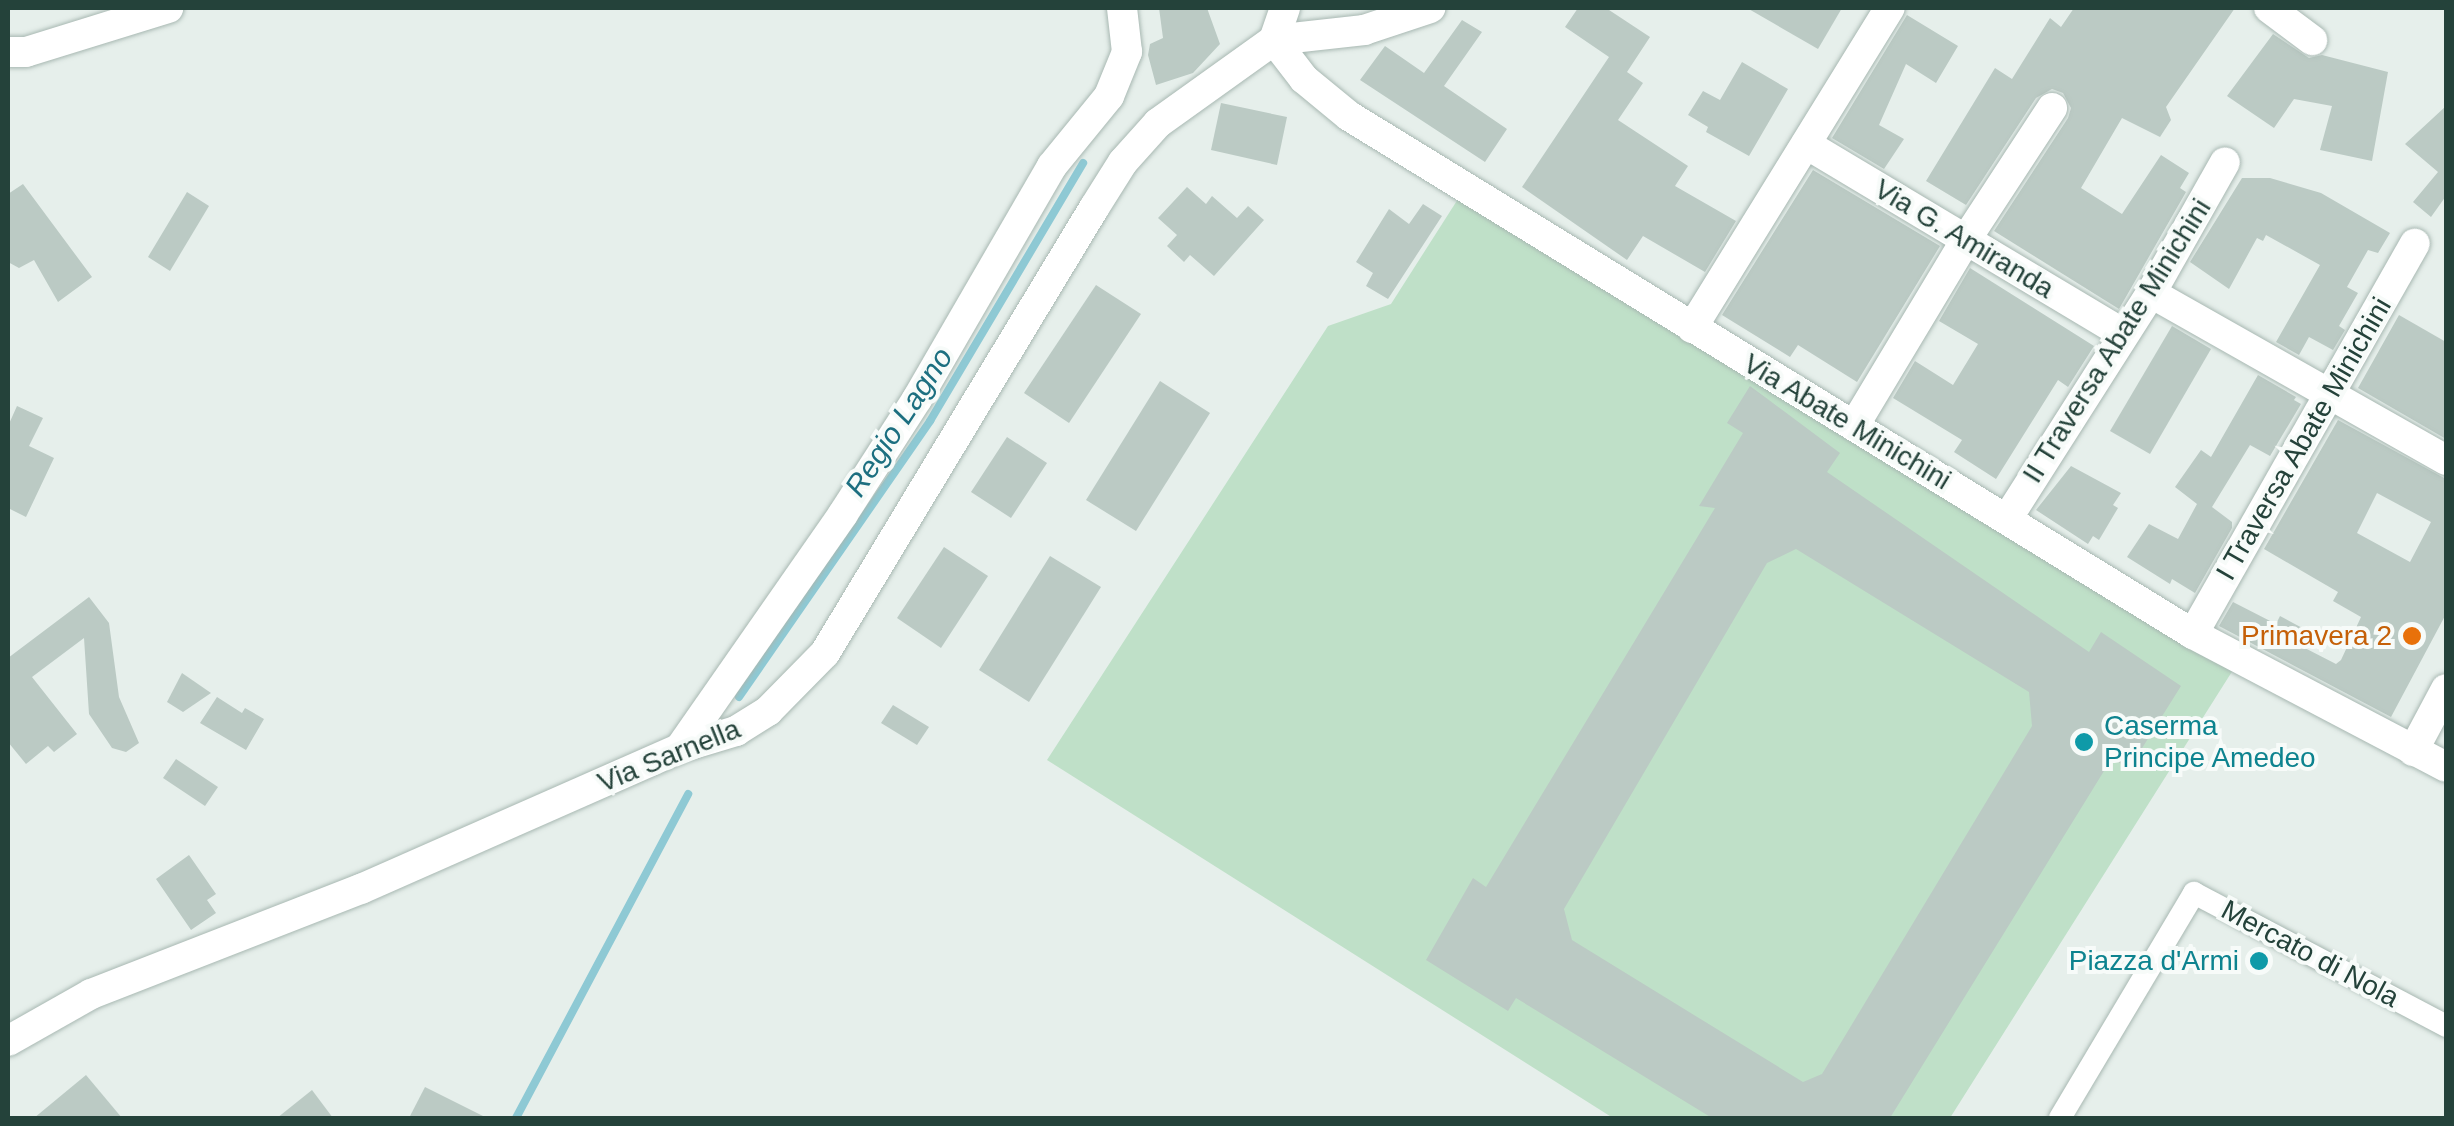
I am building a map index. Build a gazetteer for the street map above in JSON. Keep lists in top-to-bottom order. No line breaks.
{"streets":{"street":["Via G. Amiranda","II Traversa Abate Minichini","Via Abate Minichini","I Traversa Abate Minichini","Via Sarnella","Mercato di Nola"]},"crossings":[["Via G. Amiranda","II Traversa Abate Minichini"],["II Traversa Abate Minichini","Via Abate Minichini"],["Via Abate Minichini","I Traversa Abate Minichini"],["Via Abate Minichini","Via Sarnella"]],"water":["Regio Lagno"],"places":["Primavera 2","Caserma Principe Amedeo","Piazza d'Armi"]}
